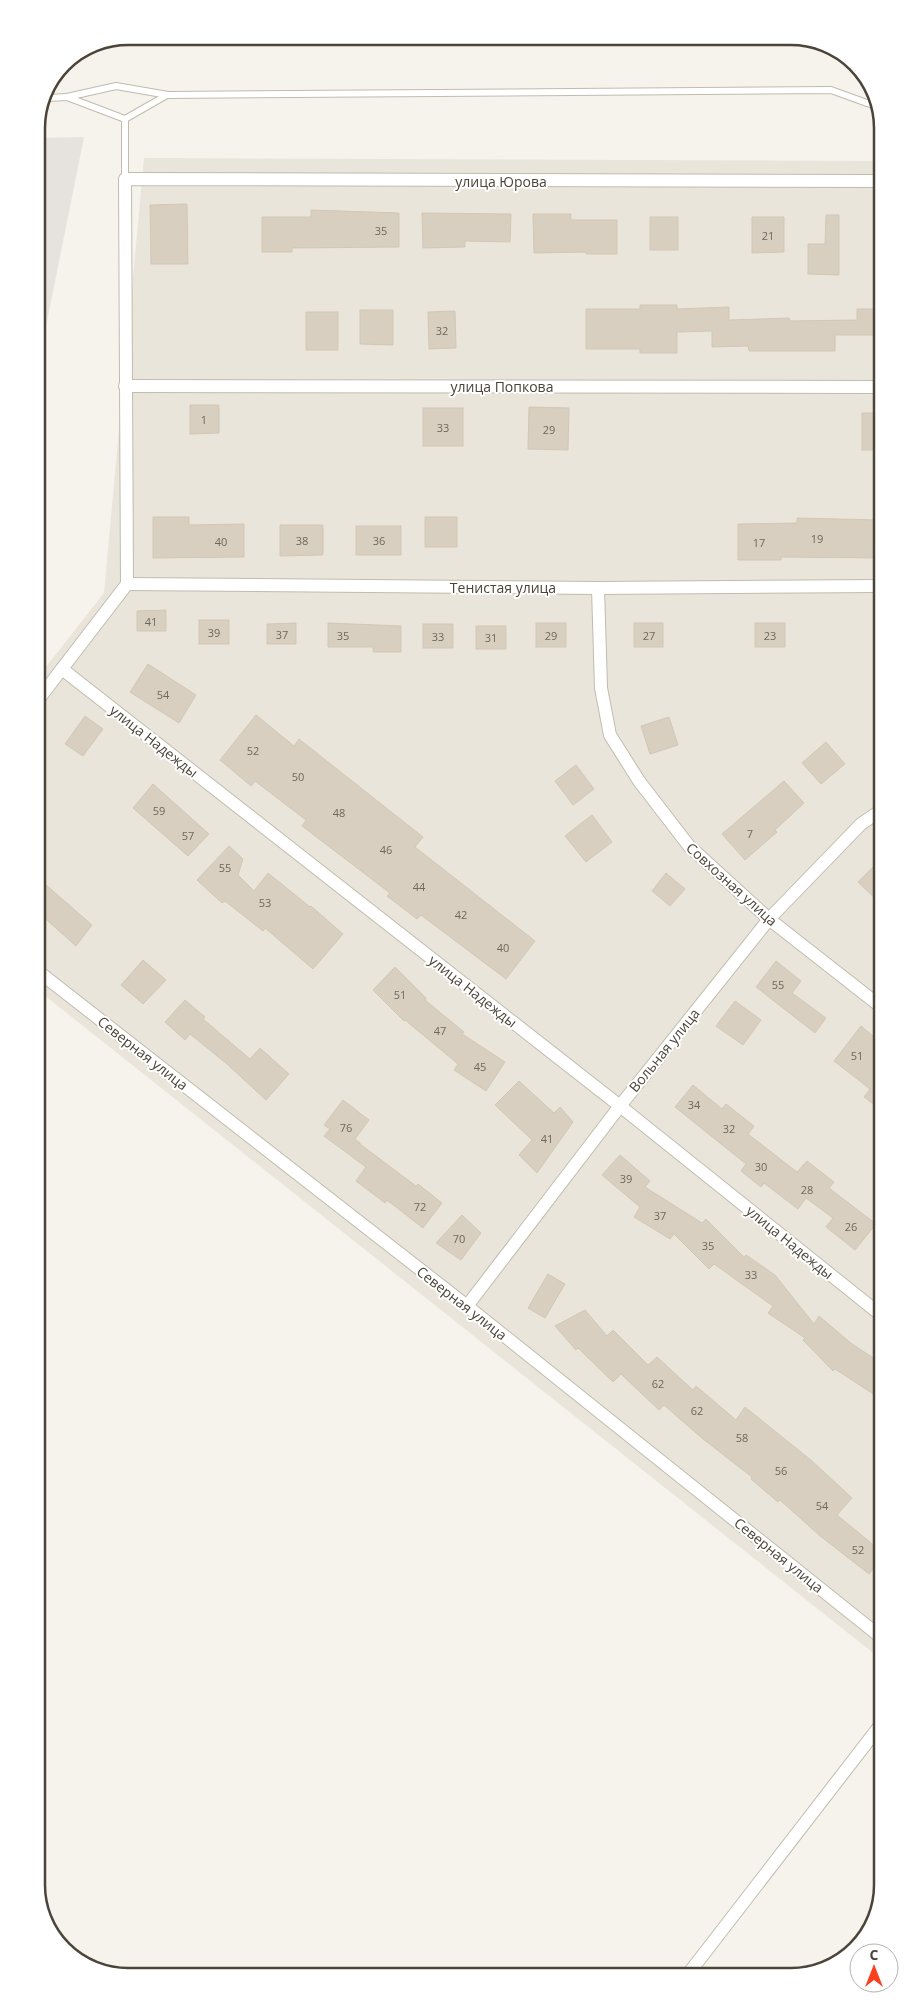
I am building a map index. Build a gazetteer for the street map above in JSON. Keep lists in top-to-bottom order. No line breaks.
{"streets":{"street":["улица Юрова","улица Попкова","Тенистая улица","улица Надежды","Совхозная улица","Вольная улица","Северная улица"]},"crossings":[["Тенистая улица","Совхозная улица"],["улица Надежды","Вольная улица"],["Совхозная улица","Вольная улица"],["Вольная улица","Северная улица"]],"house_numbers":["35","21","32","1","33","29","19","38","36","40","17","41","39","37","35","29","27","23","33","31","54","52","50","59","48","7","57","46","55","44","53","42","40","55","51","47","51","45","34","76","32","41","30","39","28","72","37","26","70","35","33","62","62","58","56","54","52"],"north":"top"}
